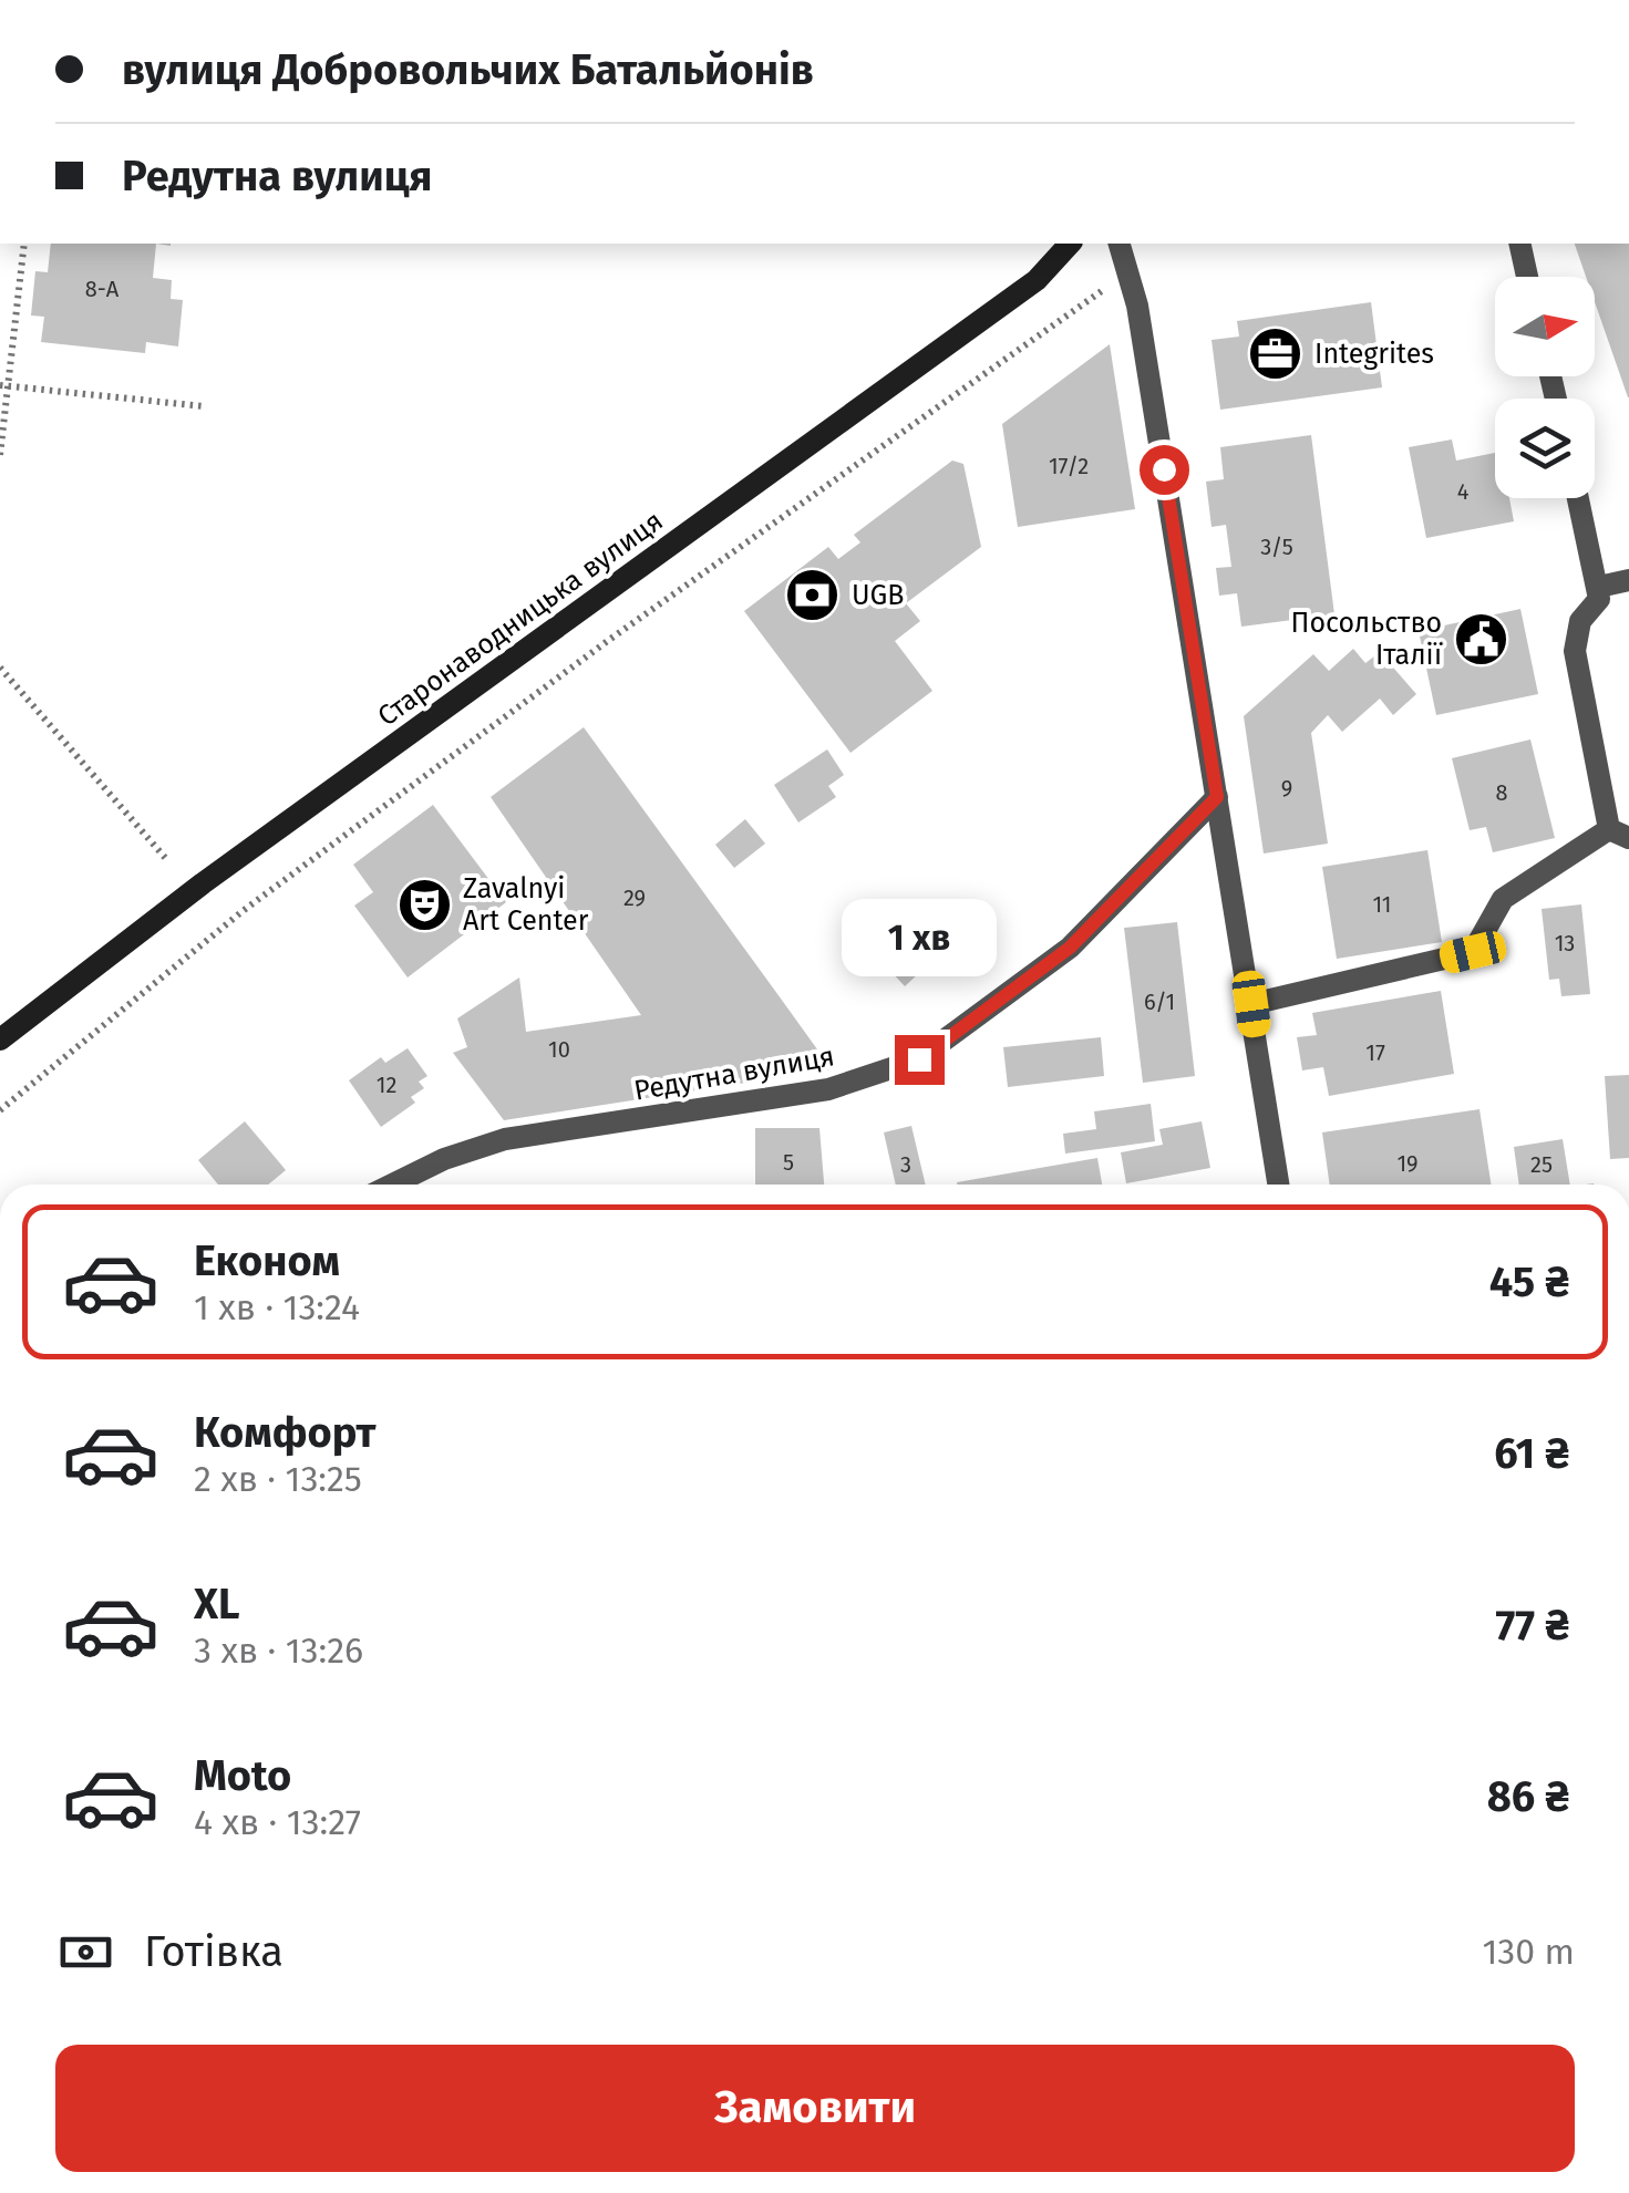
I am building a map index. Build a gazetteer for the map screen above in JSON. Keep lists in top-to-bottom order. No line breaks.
{"streets":{"main road":["Старонаводницька вулиця"],"street":["Редутна вулиця"]},"places":{"office":["Integrites"],"bank":["UGB"],"public building":["Посольство Італії"],"theatre":["Zavalnyi Art Center"]},"house_numbers":["8-А","17/2","4","3/5","9","8","29","11","13","6/1","10","17","12","5","19","3","25"],"north":"right","page":{"banner":["вулиця Добровольчих Батальйонів","Редутна вулиця"],"bubble":"1 хв","list":[{"name":"Економ","note":"1 хв · 13:24","value":"45 ₴"},{"name":"Комфорт","note":"2 хв · 13:25","value":"61 ₴"},{"name":"XL","note":"3 хв · 13:26","value":"77 ₴"},{"name":"Moto","note":"4 хв · 13:27","value":"86 ₴"}],"pay":["Готівка","130 m"],"buttons":"Замовити"}}
